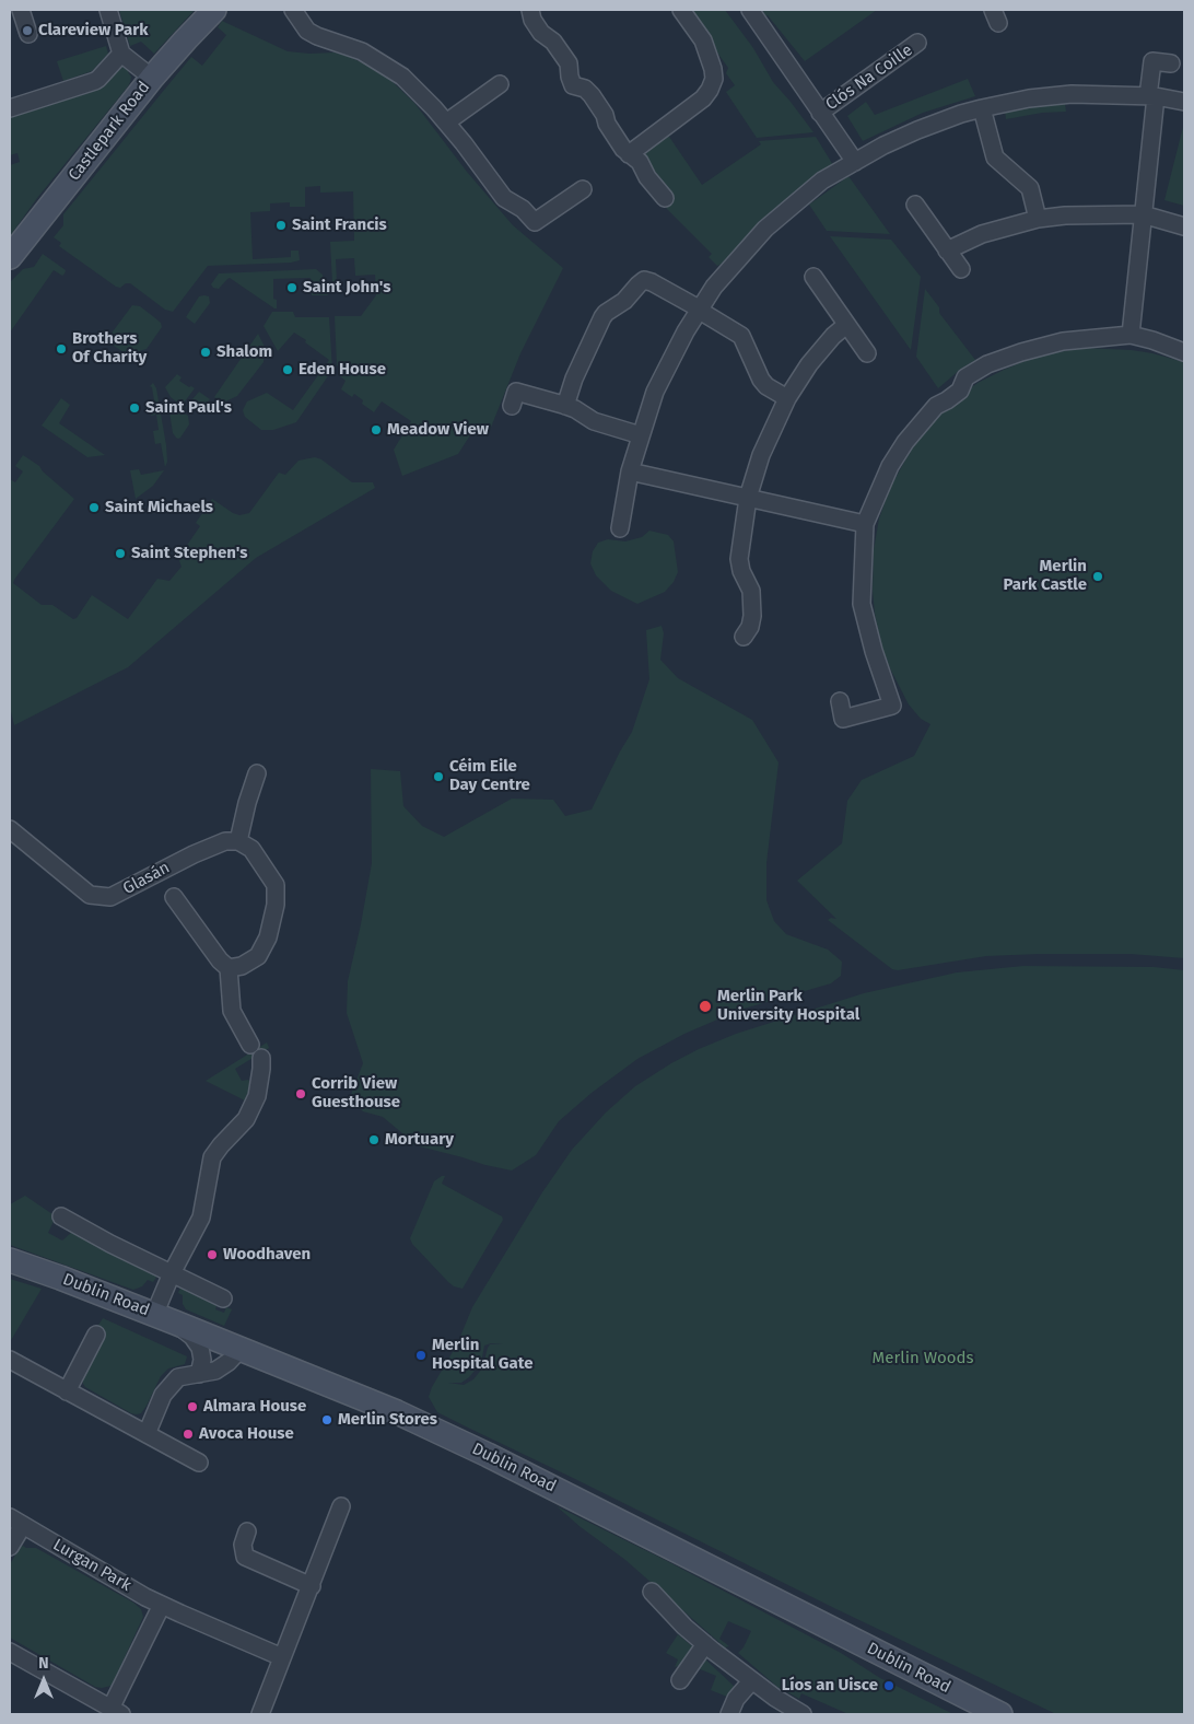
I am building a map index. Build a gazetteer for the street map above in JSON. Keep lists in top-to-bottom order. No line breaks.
{"streets":{"main road":["Castlepark Road","Dublin Road"],"street":["Clós Na Coille","Glasán","Lurgan Park"]},"parks":["Merlin Woods"],"places":["Clareview Park","Saint Francis","Saint John's","Brothers Of Charity","Shalom","Eden House","Saint Paul's","Meadow View","Saint Michaels","Saint Stephen's","Merlin Park Castle","Céim Eile Day Centre","Merlin Park University Hospital","Corrib View Guesthouse","Mortuary","Woodhaven","Merlin Hospital Gate","Almara House","Merlin Stores","Avoca House","Líos an Uisce"],"north":"top"}
